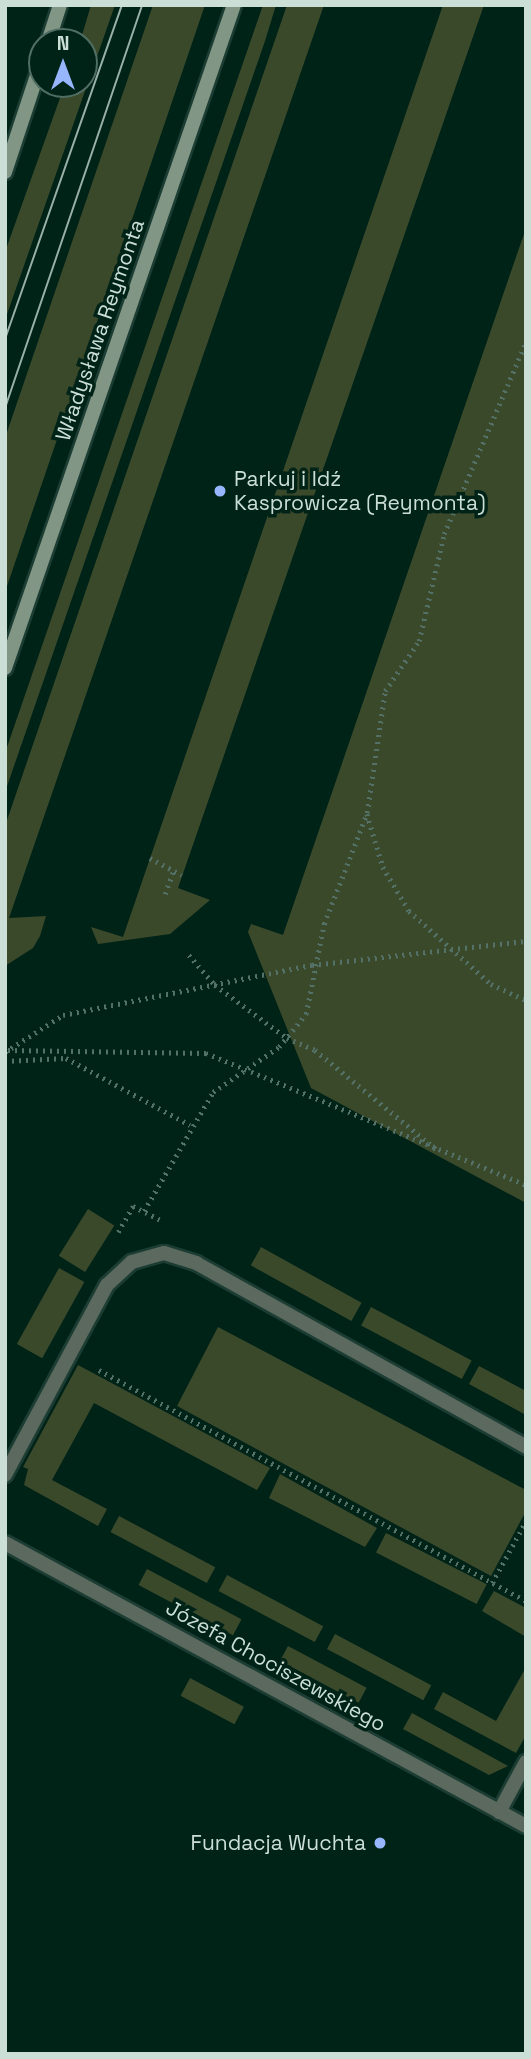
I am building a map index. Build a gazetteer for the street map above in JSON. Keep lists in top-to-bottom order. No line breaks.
{"streets":{"main road":["Władysława Reymonta"],"street":["Józefa Chociszewskiego"]},"places":["Parkuj i Idź Kasprowicza (Reymonta)","Fundacja Wuchta"],"north":"top"}
